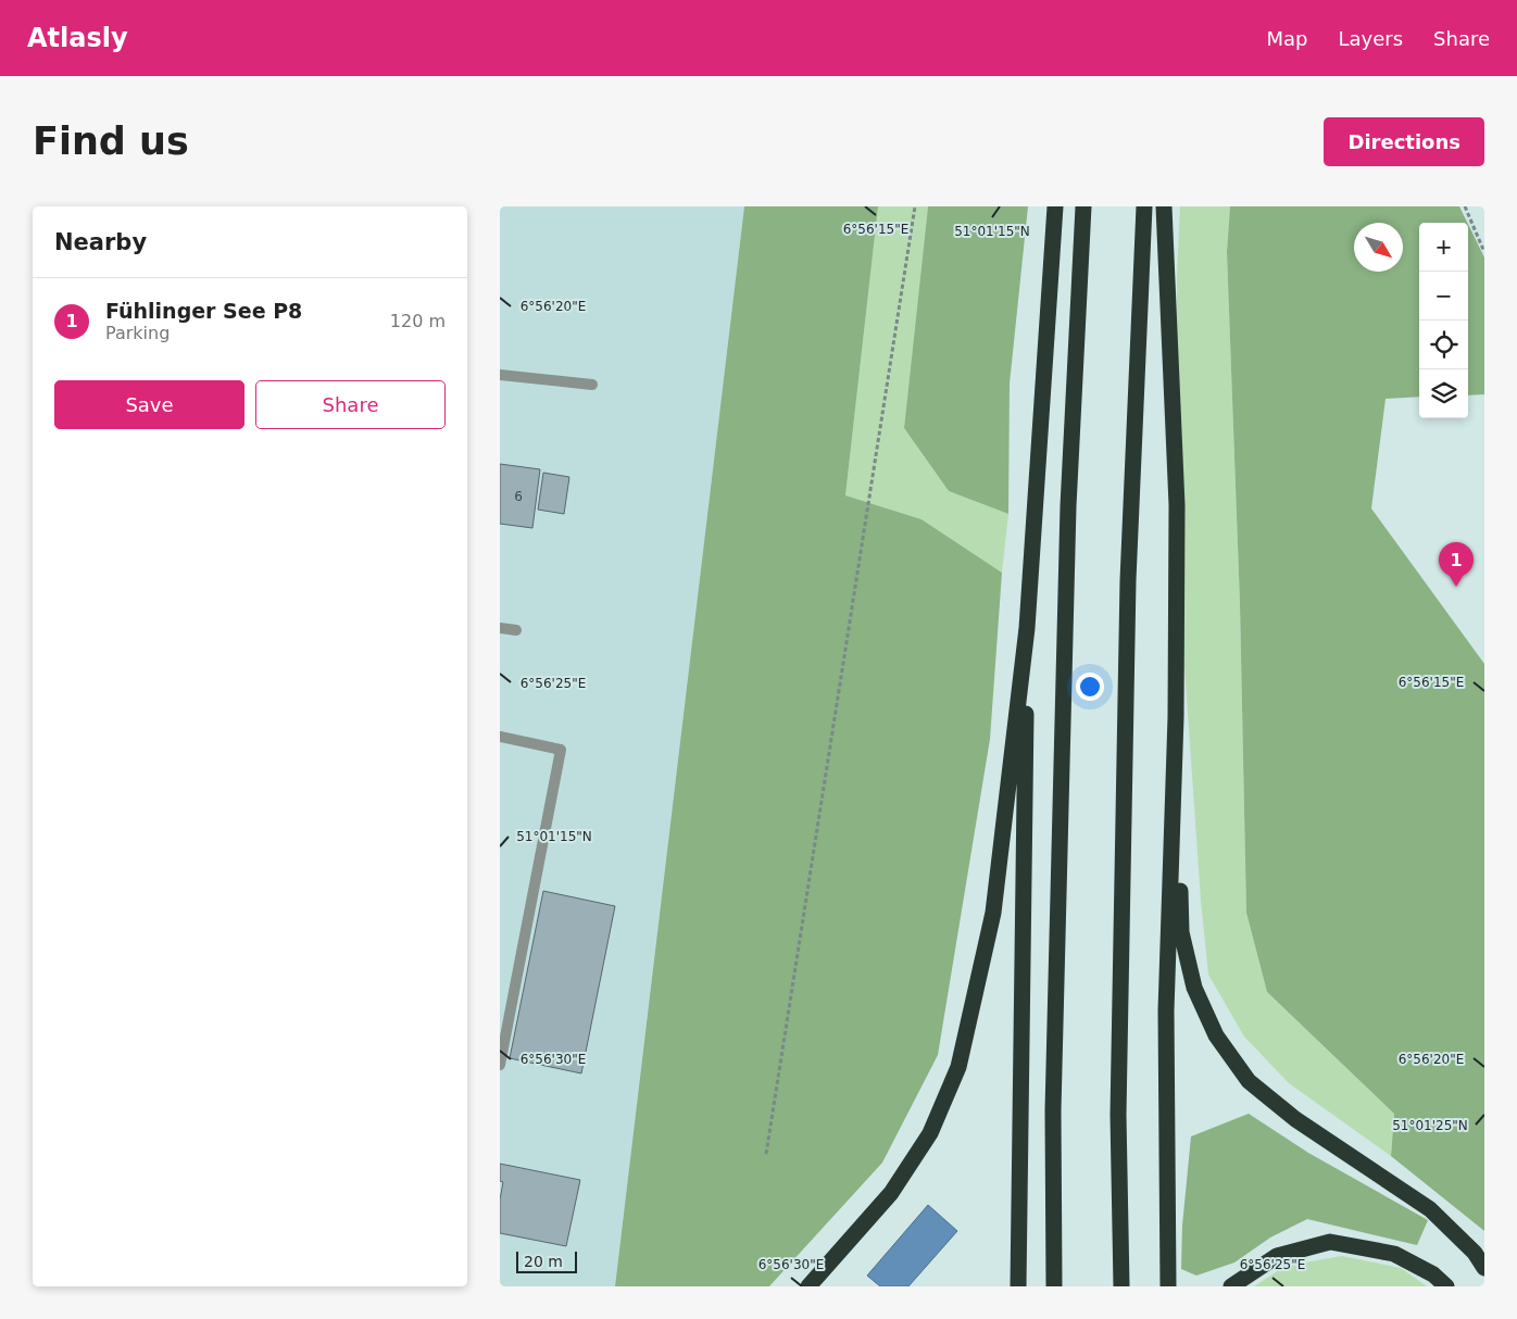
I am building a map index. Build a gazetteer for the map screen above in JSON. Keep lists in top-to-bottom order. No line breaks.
{"house_numbers":["6"],"scale_bar":"20 m","north":"bottom right","page":{"header":"Atlasly","nav":["Map","Layers","Share"],"buttons":["Directions",["Save","Share"]],"title":"Find us","heading":"Nearby","map_buttons":["+","−"],"list":[{"mark":"1","name":"Fühlinger See P8","note":"Parking","value":"120 m"}],"pins":"1","scale":"20 m"},"coordinates":["6°56'15\"E","51°01'15\"N","6°56'20\"E","6°56'25\"E","6°56'30\"E","51°01'25\"N"]}
